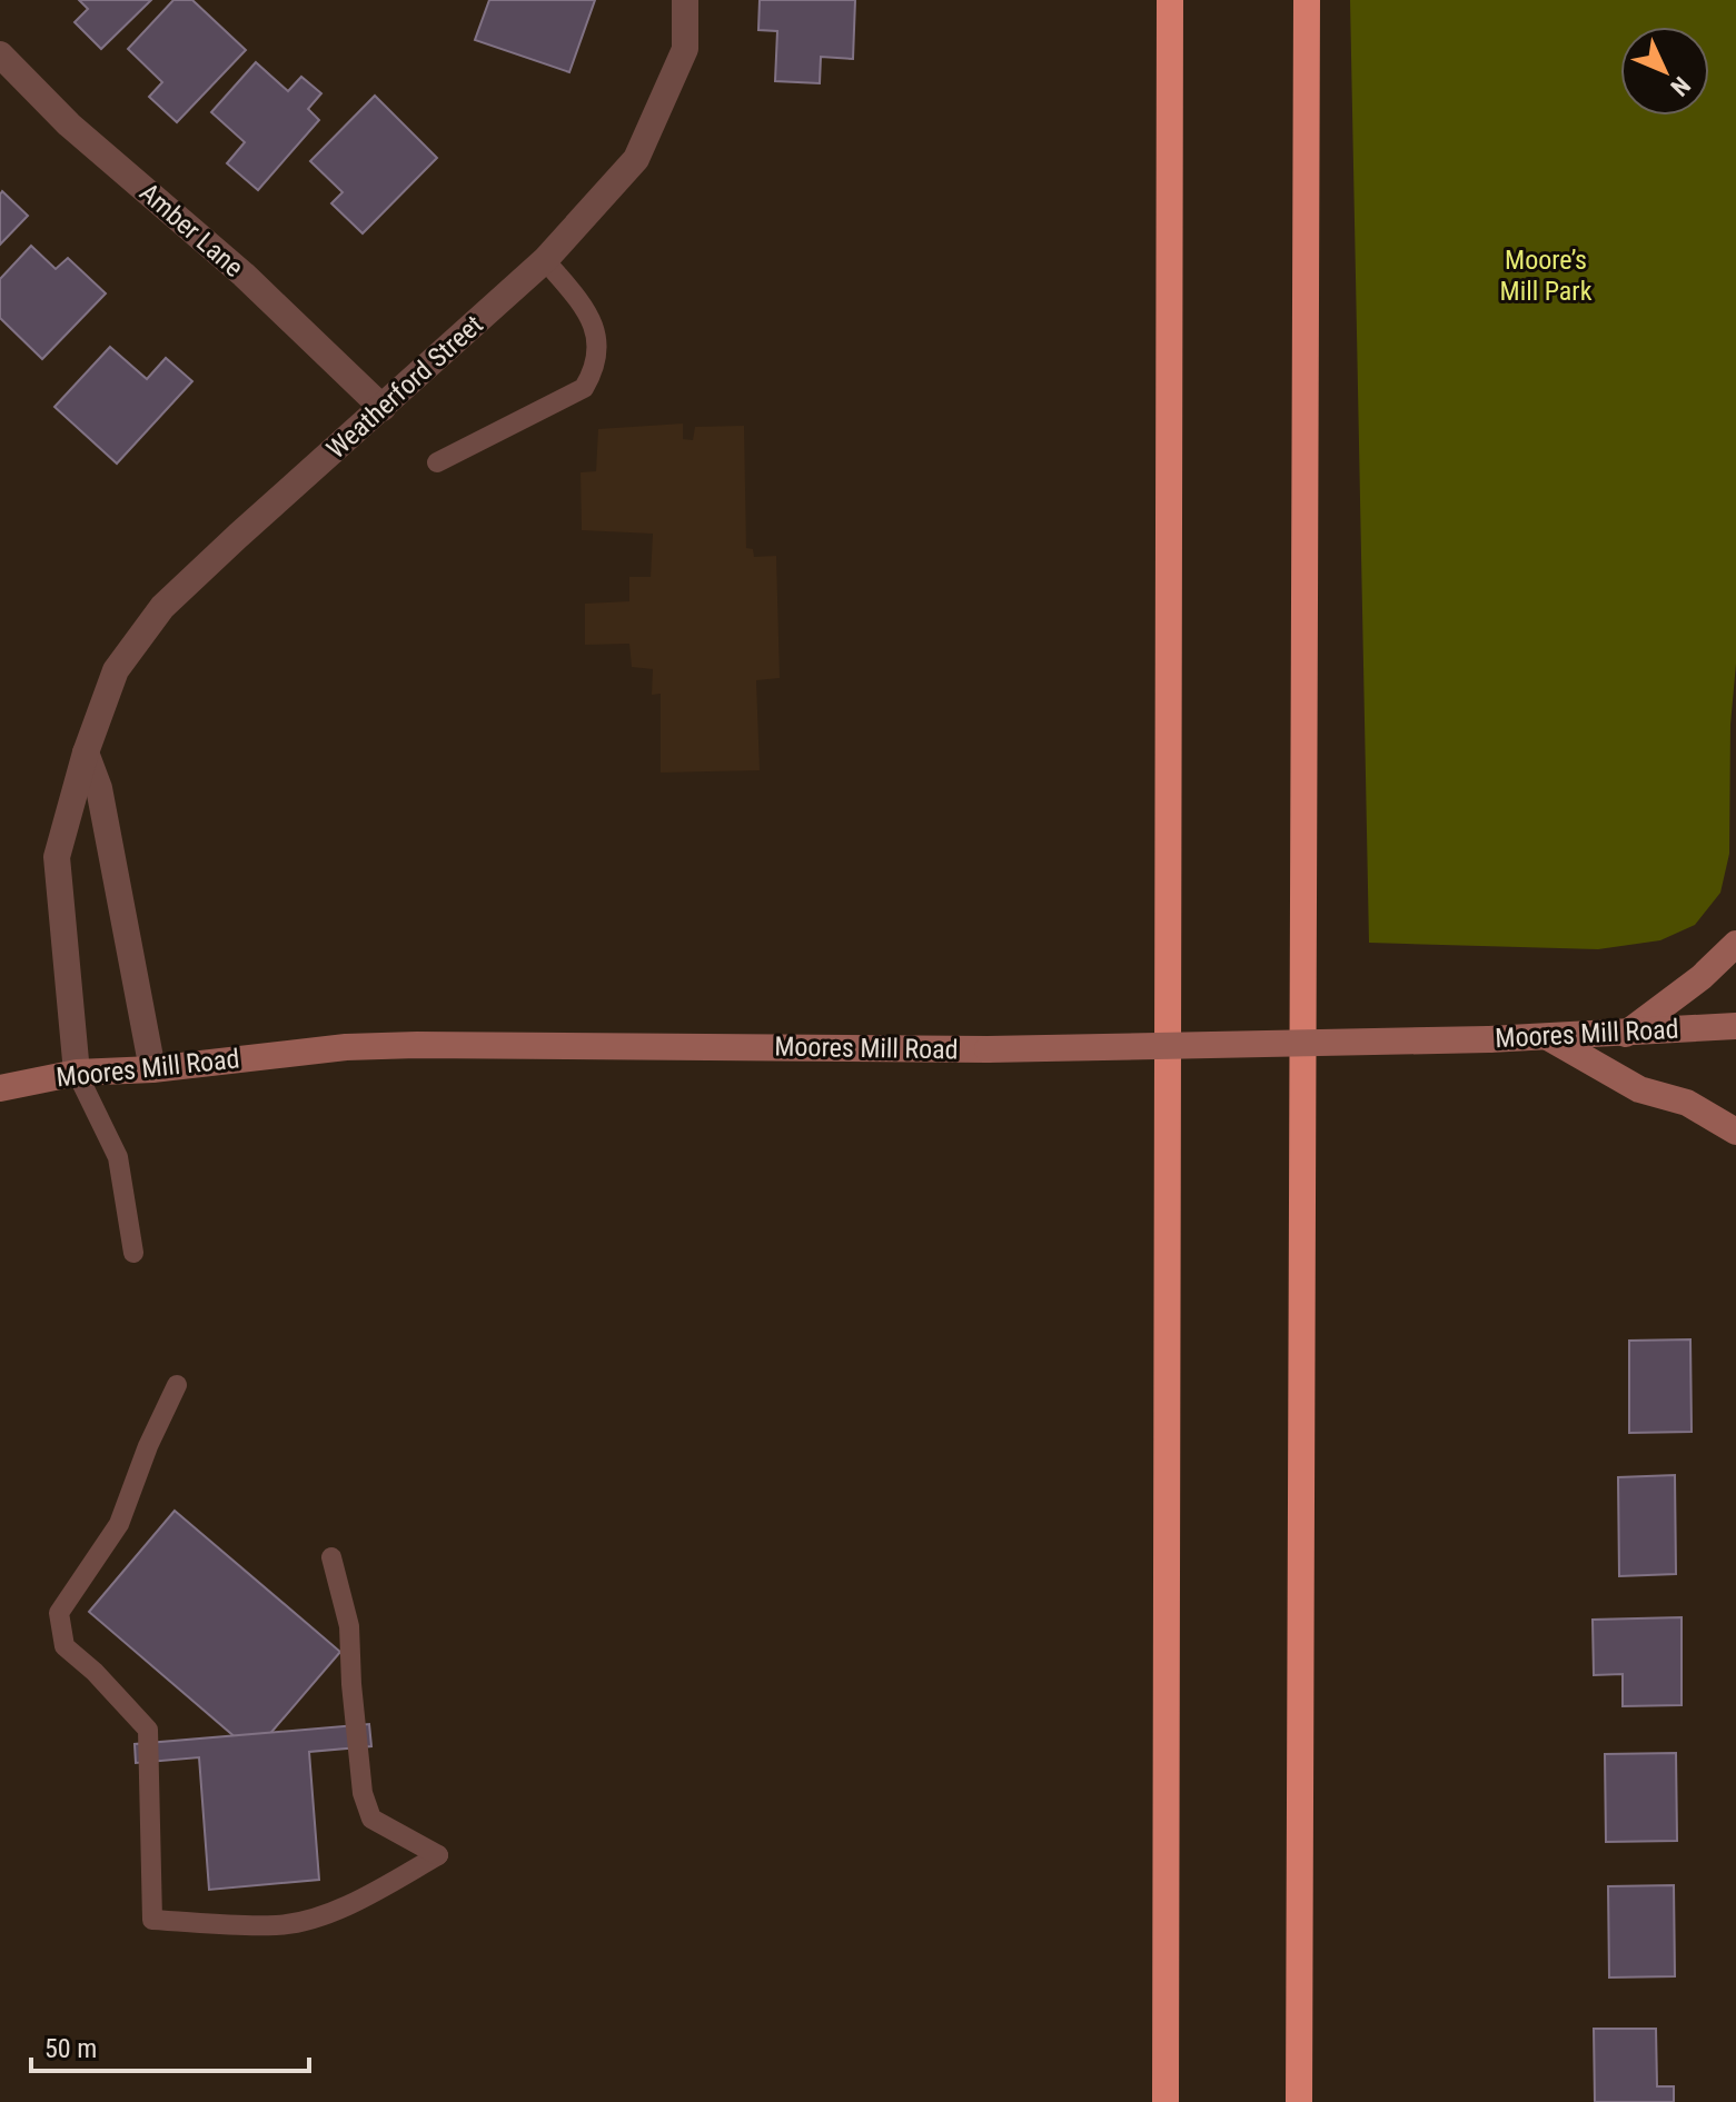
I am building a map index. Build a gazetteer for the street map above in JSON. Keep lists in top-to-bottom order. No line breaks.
{"streets":{"street":["Amber Lane","Weatherford Street","Moores Mill Road"]},"crossings":[["Amber Lane","Weatherford Street"],["Weatherford Street","Moores Mill Road"]],"parks":["Moore’s Mill Park"],"scale_bar":"50 m","north":"bottom right"}
